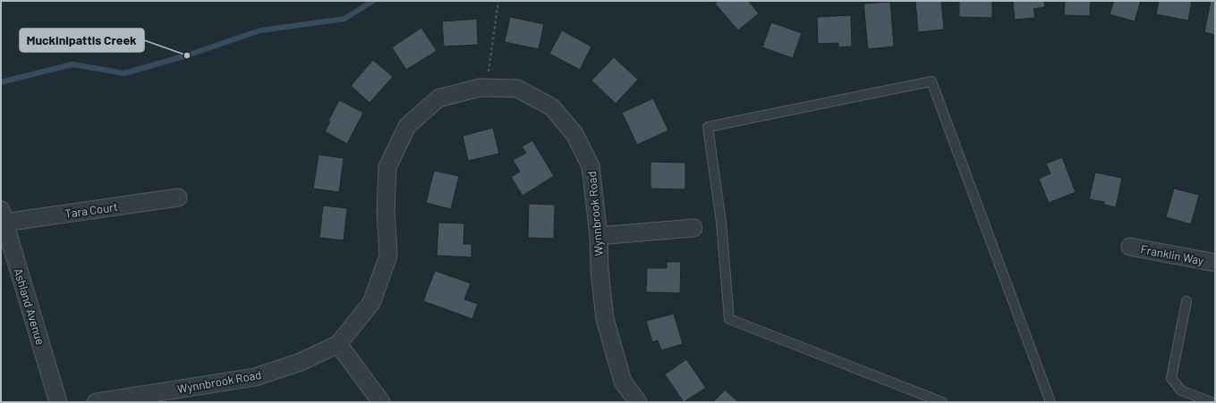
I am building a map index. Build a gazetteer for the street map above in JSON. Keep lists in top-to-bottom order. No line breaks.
{"streets":{"street":["Tara Court","Wynnbrook Road","Franklin Way","Ashland Avenue"]},"crossings":[["Tara Court","Ashland Avenue"]],"places":["Muckinipattis Creek"]}
